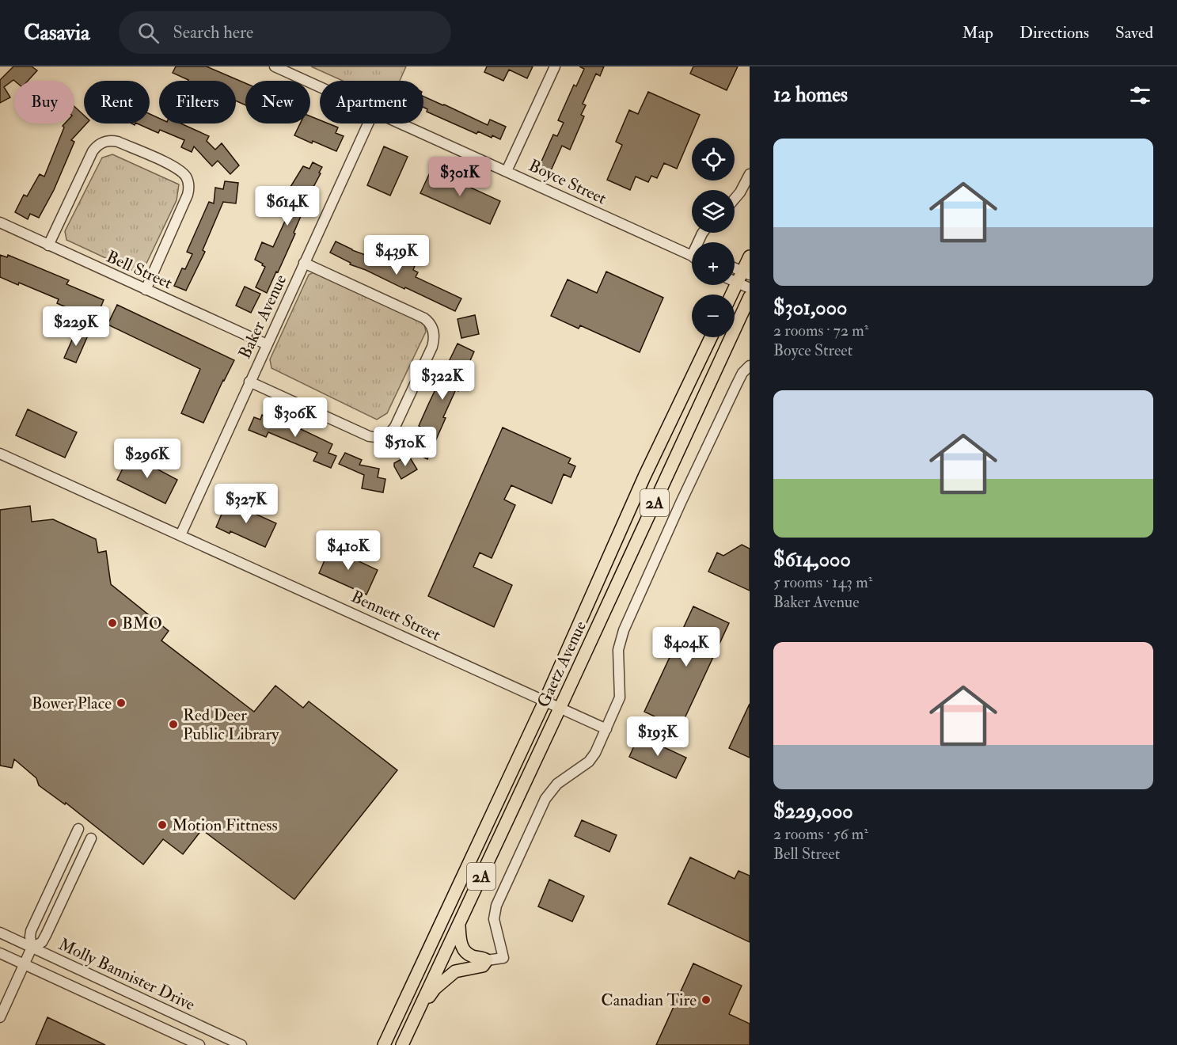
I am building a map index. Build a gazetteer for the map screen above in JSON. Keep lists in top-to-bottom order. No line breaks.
{"streets":{"main road":["2A","Gaetz Avenue"],"street":["Boyce Street","Bell Street","Baker Avenue","Bennett Street","Molly Bannister Drive"]},"crossings":[["Bell Street","Baker Avenue"],["Baker Avenue","Bennett Street"],["Bennett Street","Gaetz Avenue"]],"places":["BMO","Bower Place","Red Deer Public Library","Motion Fittness","Canadian Tire"],"page":{"header":"Casavia","search":"Search here","nav":["Map","Directions","Saved"],"heading":"12 homes","chip":["Buy","Rent","Filters","New","Apartment"],"list":[{"name":"$301,000","note":"2 rooms · 72 m² · Boyce Street"},{"name":"$614,000","note":"5 rooms · 143 m² · Baker Avenue"},{"name":"$229,000","note":"2 rooms · 56 m² · Bell Street"}],"map_buttons":["+","−"],"price":["$301K","$614K","$439K","$229K","$322K","$306K","$510K","$296K","$327K","$410K","$404K","$193K"]}}
